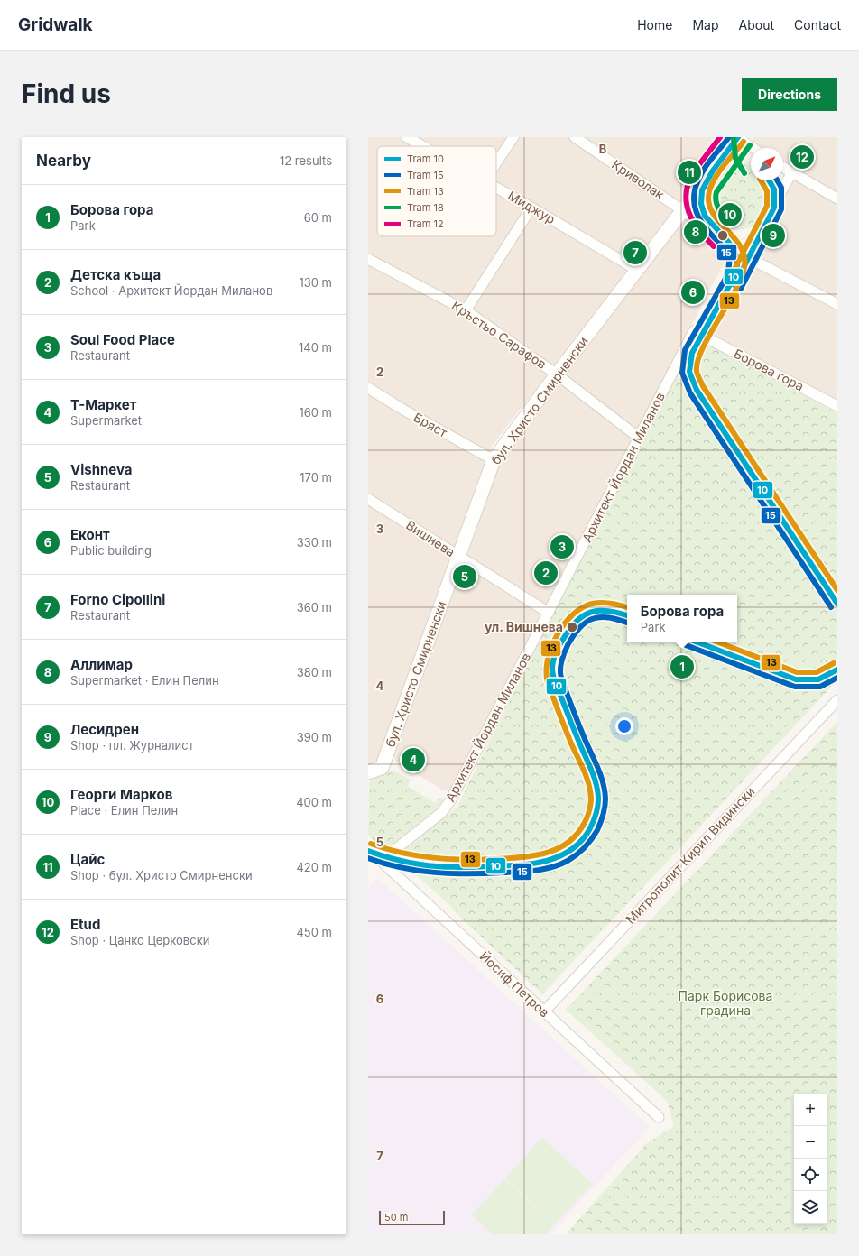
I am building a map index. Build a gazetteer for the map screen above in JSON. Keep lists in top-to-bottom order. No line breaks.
{"streets":{"street":["Криволак","Миджур","Кръстьо Сарафов","Борова гора","бул. Христо Смирненски","Бряст","Архитект Йордан Миланов","Вишнева","Митрополит Кирил Видински","Йосиф Петров"]},"crossings":[["Криволак","бул. Христо Смирненски"],["Криволак","Архитект Йордан Миланов"],["Миджур","бул. Христо Смирненски"],["Кръстьо Сарафов","бул. Христо Смирненски"],["Кръстьо Сарафов","Архитект Йордан Миланов"],["Борова гора","Архитект Йордан Миланов"],["бул. Христо Смирненски","Бряст"],["бул. Христо Смирненски","Вишнева"],["Архитект Йордан Миланов","Вишнева"],["Архитект Йордан Миланов","Йосиф Петров"],["Митрополит Кирил Видински","Йосиф Петров"]],"parks":["Парк Борисова градина"],"places":["ул. Вишнева"],"lines":["tram line 10","tram line 15","tram line 12","tram line 18","tram line 13"],"legend":["Tram 10","Tram 15","Tram 13","Tram 18","Tram 12"],"scale_bar":"50 m","north":"top right","page":{"header":"Gridwalk","nav":["Home","Map","About","Contact"],"buttons":"Directions","title":"Find us","heading":["Nearby","12 results"],"pins":["12","11","10","8","9","7","6","3","2","5","1","4"],"list":[{"mark":"1","name":"Борова гора","note":"Park","value":"60 m"},{"mark":"2","name":"Детска къща","note":"School · Архитект Йордан Миланов","value":"130 m"},{"mark":"3","name":"Soul Food Place","note":"Restaurant","value":"140 m"},{"mark":"4","name":"Т-Маркет","note":"Supermarket","value":"160 m"},{"mark":"5","name":"Vishneva","note":"Restaurant","value":"170 m"},{"mark":"6","name":"Еконт","note":"Public building","value":"330 m"},{"mark":"7","name":"Forno Cipollini","note":"Restaurant","value":"360 m"},{"mark":"8","name":"Аллимар","note":"Supermarket · Елин Пелин","value":"380 m"},{"mark":"9","name":"Лесидрен","note":"Shop · пл. Журналист","value":"390 m"},{"mark":"10","name":"Георги Марков","note":"Place · Елин Пелин","value":"400 m"},{"mark":"11","name":"Цайс","note":"Shop · бул. Христо Смирненски","value":"420 m"},{"mark":"12","name":"Etud","note":"Shop · Цанко Церковски","value":"450 m"}],"popup":["Борова гора","Park"],"map_buttons":["+","−"],"scale":"50 m"},"grid":{"columns":["B"],"rows":["2","3","4","5","6","7"]}}
